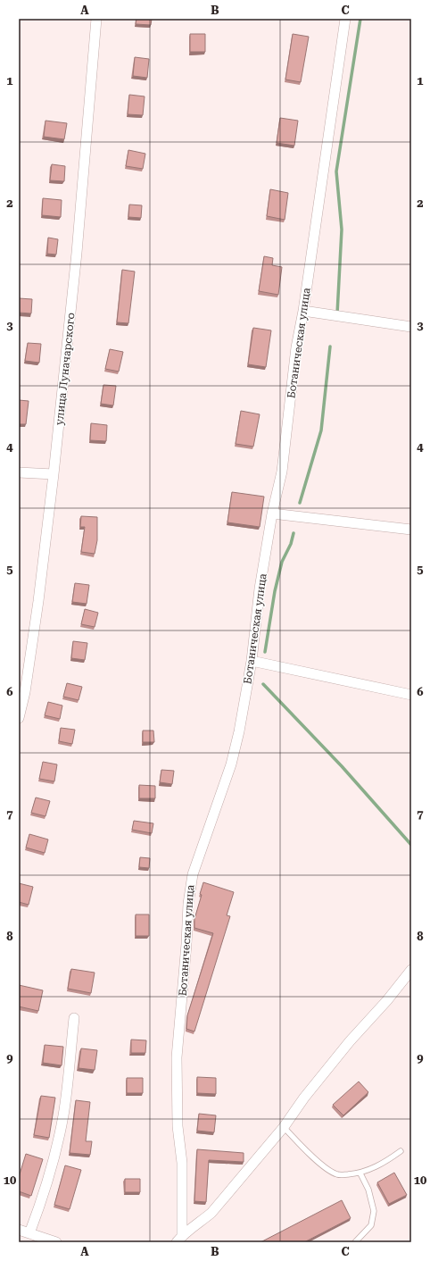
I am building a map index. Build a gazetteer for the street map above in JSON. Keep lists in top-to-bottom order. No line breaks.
{"streets":{"street":["Ботаническая улица","улица Луначарского"]},"grid":{"columns":["A","B","C"],"rows":["1","2","3","4","5","6","7","8","9","10"]}}
